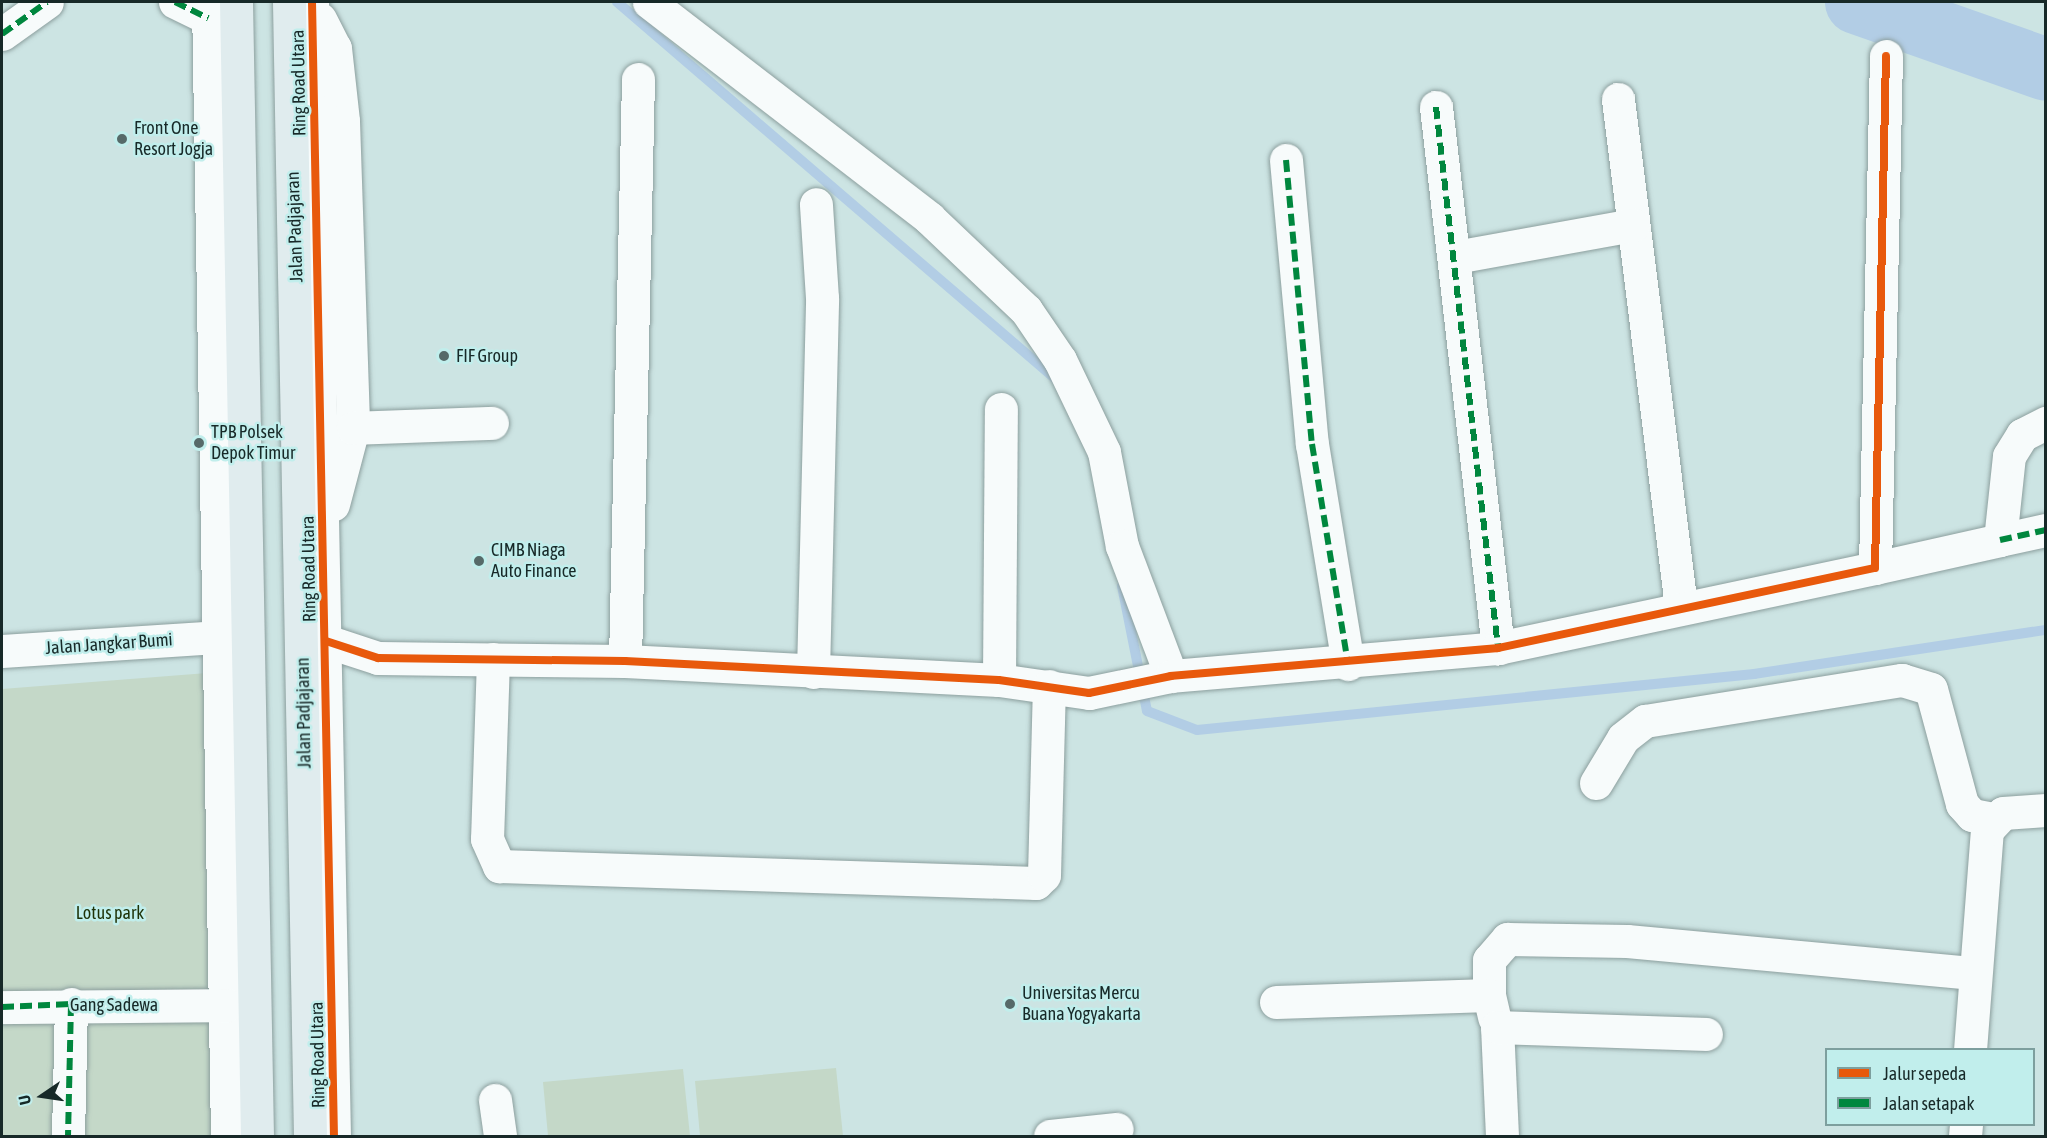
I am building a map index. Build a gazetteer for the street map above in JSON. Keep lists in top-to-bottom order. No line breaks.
{"streets":{"highway":["Jalan Padjajaran"],"street":["Ring Road Utara","Jalan Jangkar Bumi","Gang Sadewa"]},"crossings":[["Ring Road Utara","Jalan Padjajaran"]],"parks":["Lotus park"],"places":["Front One Resort Jogja","FIF Group","TPB Polsek Depok Timur","CIMB Niaga Auto Finance","Universitas Mercu Buana Yogyakarta"],"legend":["Jalur sepeda","Jalan setapak"],"north":"left"}
